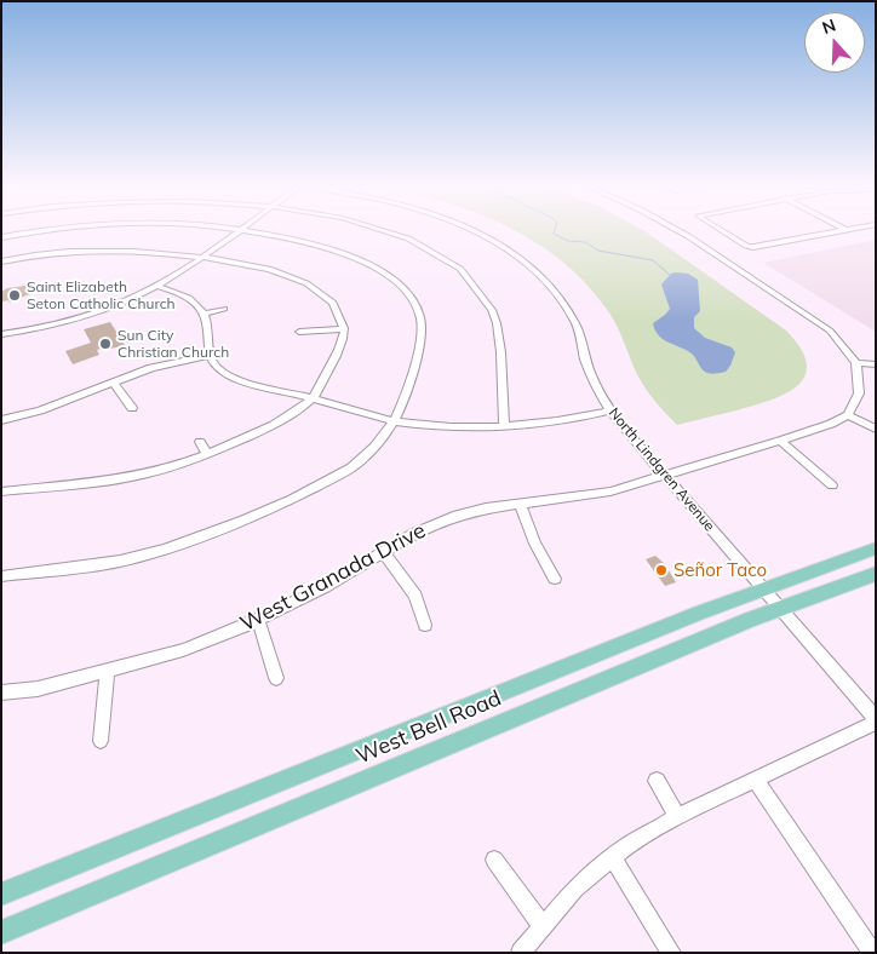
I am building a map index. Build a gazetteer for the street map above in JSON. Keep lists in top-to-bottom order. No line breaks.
{"streets":{"main road":["West Bell Road"],"street":["North Lindgren Avenue","West Granada Drive"]},"crossings":[["North Lindgren Avenue","West Granada Drive"],["North Lindgren Avenue","West Bell Road"]],"places":["Saint Elizabeth Seton Catholic Church","Sun City Christian Church","Señor Taco"],"north":"top"}
